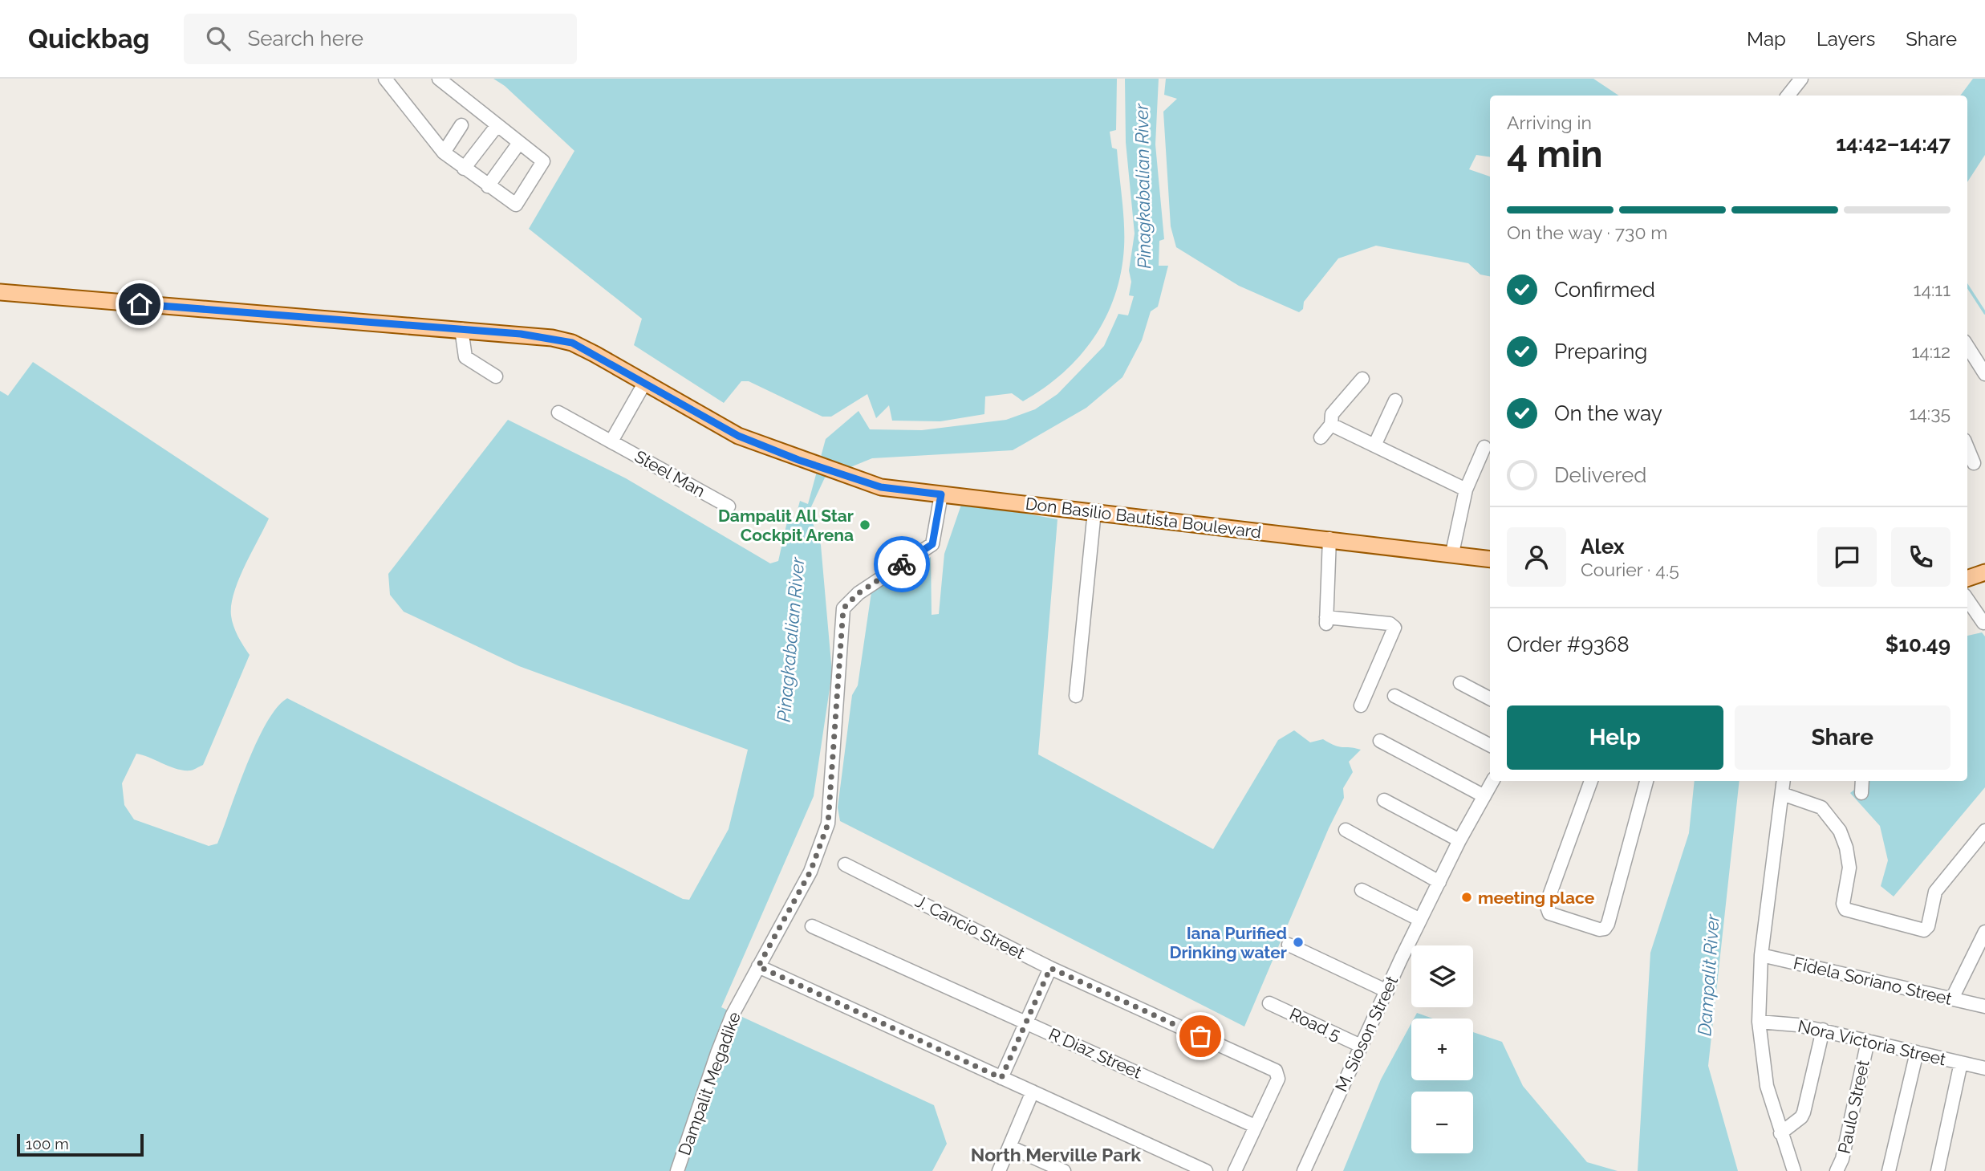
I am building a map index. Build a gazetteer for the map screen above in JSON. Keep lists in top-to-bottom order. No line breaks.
{"streets":{"main road":["Don Basilio Bautista Boulevard"],"street":["Steel Man","J. Cancio Street","Fidela Soriano Street","Road 5","M. Sioson Street","Nora Victoria Street","R Diaz Street","Dampalit Megadike","Paulo Street"]},"crossings":[["Don Basilio Bautista Boulevard","Dampalit Megadike"],["J. Cancio Street","R Diaz Street"],["Road 5","M. Sioson Street"],["Nora Victoria Street","Paulo Street"]],"districts":["North Merville Park"],"water":["Pinagkabalian River","Dampalit River"],"places":["Dampalit All Star Cockpit Arena","meeting place","Iana Purified Drinking water"],"scale_bar":"100 m","page":{"header":"Quickbag","search":"Search here","nav":["Map","Layers","Share"],"heading":["4 min","Arriving in","14:42–14:47"],"panel":["Alex","Courier · 4.5","Order #9368","$10.49"],"bar":"On the way · 730 m","list":[["Confirmed","14:11"],["Preparing","14:12"],["On the way","14:35"],"Delivered"],"buttons":["Help","Share"],"map_buttons":["+","−"],"scale":"100 m"}}
